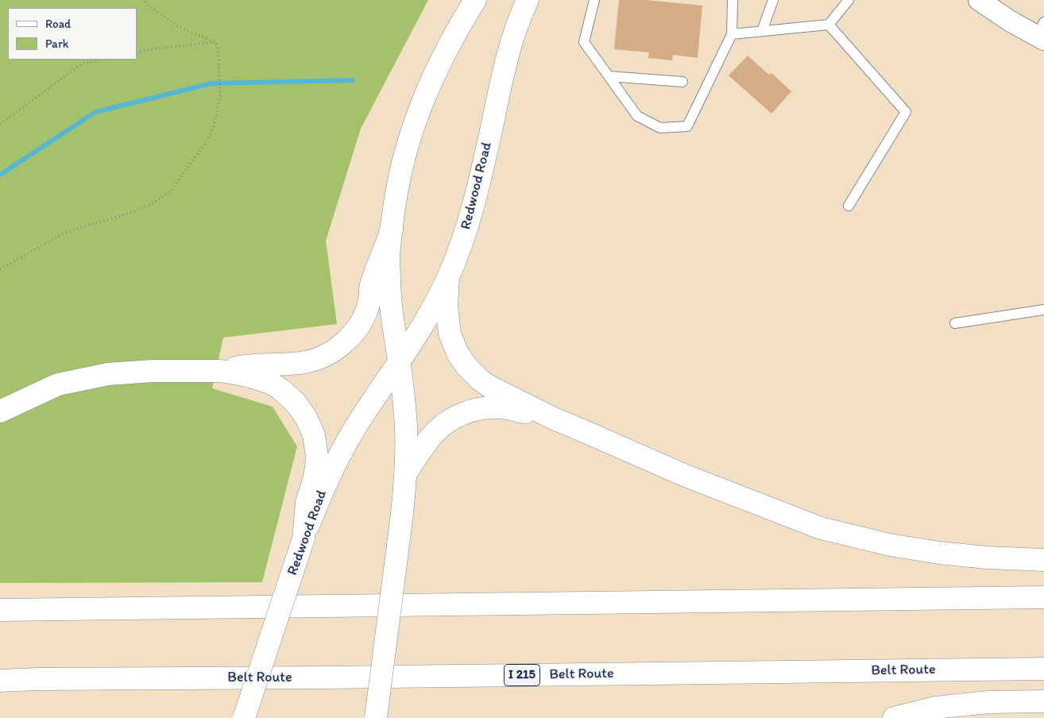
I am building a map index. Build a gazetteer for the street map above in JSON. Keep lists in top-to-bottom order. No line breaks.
{"streets":{"main road":["Redwood Road","Belt Route","I 215"]},"legend":["Road","Park"]}
